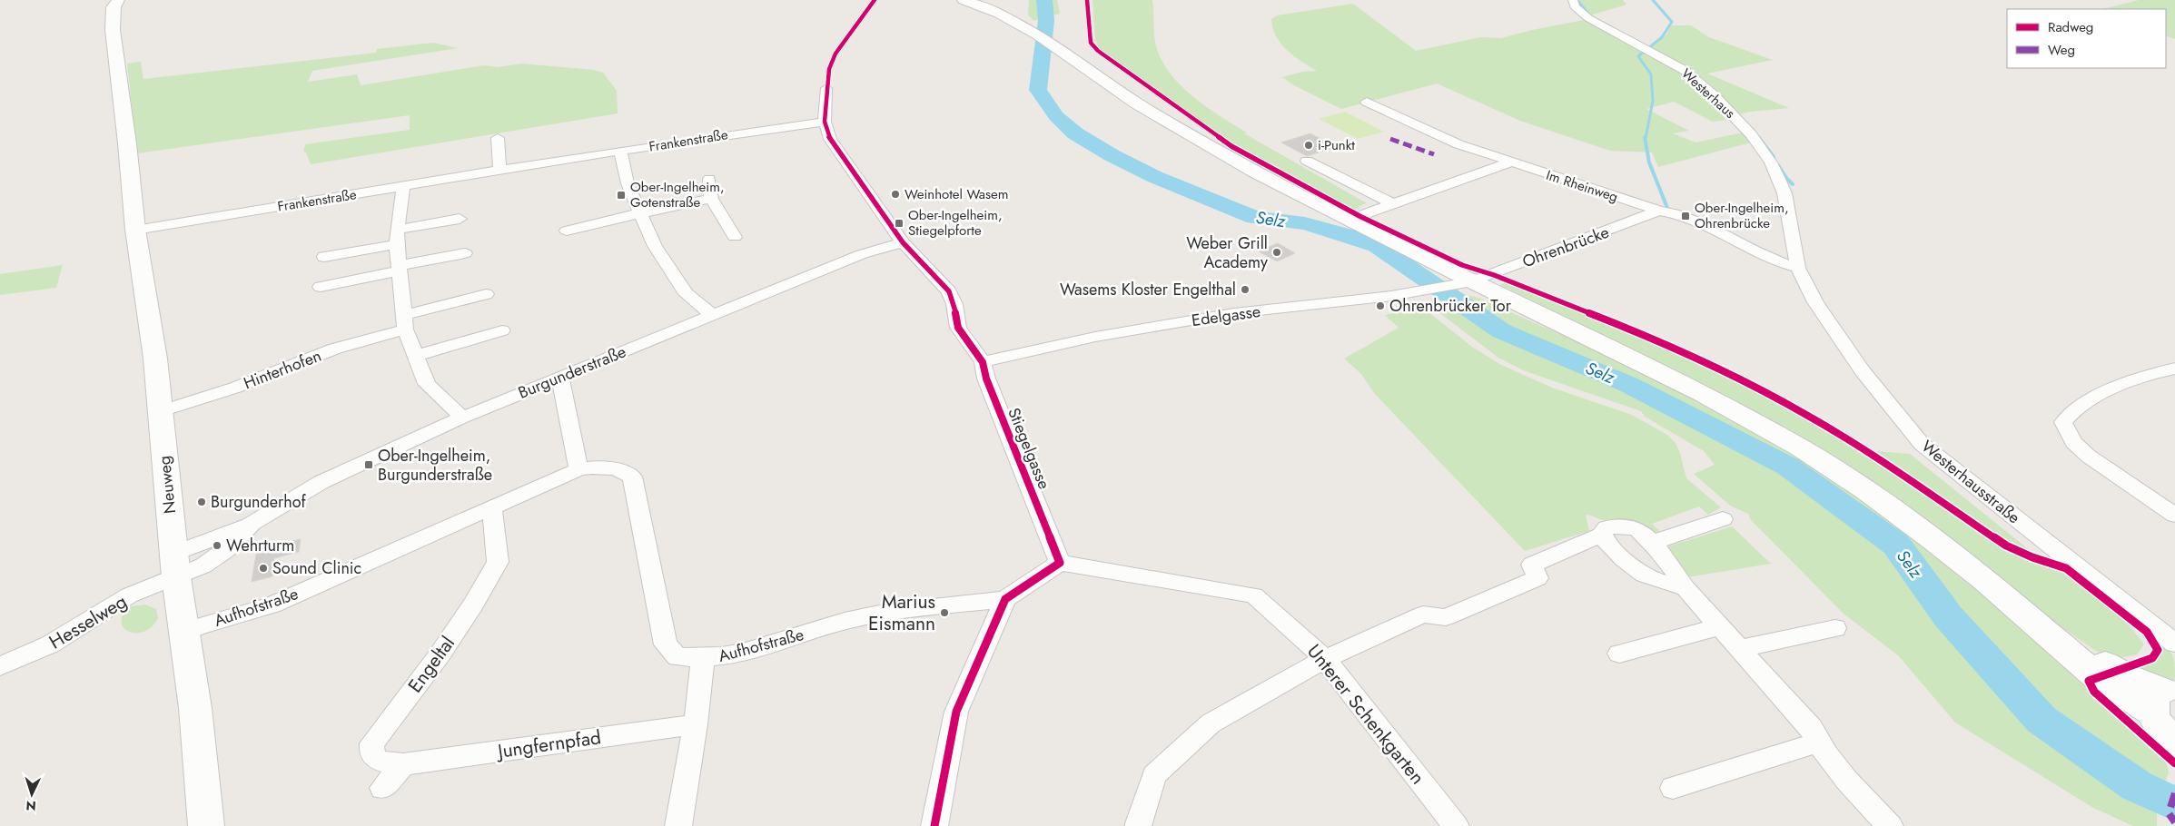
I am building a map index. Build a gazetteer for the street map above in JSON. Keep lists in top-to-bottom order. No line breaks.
{"streets":{"street":["Westerhaus","Frankenstraße","Im Rheinweg","Ohrenbrücke","Edelgasse","Hinterhofen","Burgunderstraße","Stiegelgasse","Westerhausstraße","Neuweg","Aufhofstraße","Hesselweg","Engeltal","Unterer Schenkgarten","Jungfernpfad"]},"crossings":[["Westerhaus","Westerhausstraße"],["Frankenstraße","Stiegelgasse"],["Frankenstraße","Neuweg"],["Im Rheinweg","Ohrenbrücke"],["Im Rheinweg","Westerhausstraße"],["Ohrenbrücke","Edelgasse"],["Edelgasse","Stiegelgasse"],["Hinterhofen","Neuweg"],["Burgunderstraße","Stiegelgasse"],["Burgunderstraße","Neuweg"],["Burgunderstraße","Hesselweg"],["Stiegelgasse","Unterer Schenkgarten"],["Neuweg","Aufhofstraße"],["Neuweg","Hesselweg"],["Aufhofstraße","Engeltal"],["Engeltal","Jungfernpfad"]],"water":["Selz"],"places":{"other":["i-Punkt","Weinhotel Wasem","Weber Grill Academy","Wasems Kloster Engelthal","Ohrenbrücker Tor","Burgunderhof","Wehrturm","Sound Clinic","Marius Eismann"],"transit":["Ober-Ingelheim, Gotenstraße","Ober-Ingelheim, Ohrenbrücke","Ober-Ingelheim, Stiegelpforte","Ober-Ingelheim, Burgunderstraße"]},"legend":["Radweg","Weg"],"north":"bottom"}
